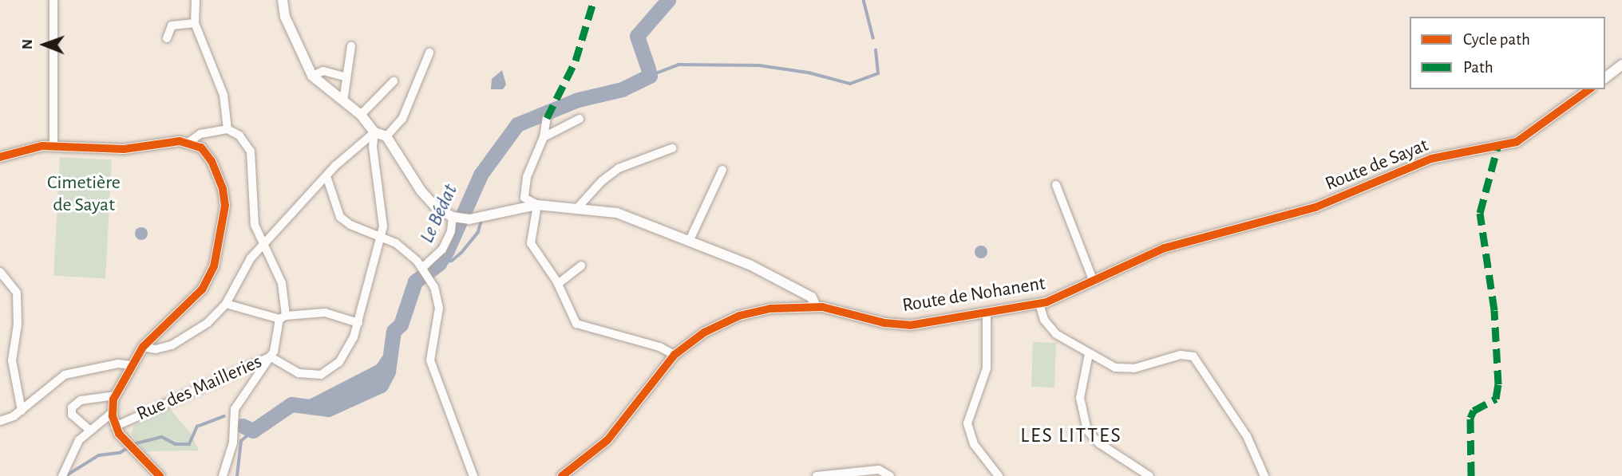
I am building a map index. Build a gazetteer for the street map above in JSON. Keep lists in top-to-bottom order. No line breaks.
{"streets":{"street":["Route de Sayat","Route de Nohanent","Rue des Mailleries"]},"crossings":[["Route de Sayat","Route de Nohanent"]],"districts":["LES LITTES"],"water":["Le Bédat"],"parks":["Cimetière de Sayat"],"legend":["Cycle path","Path"],"north":"left"}
